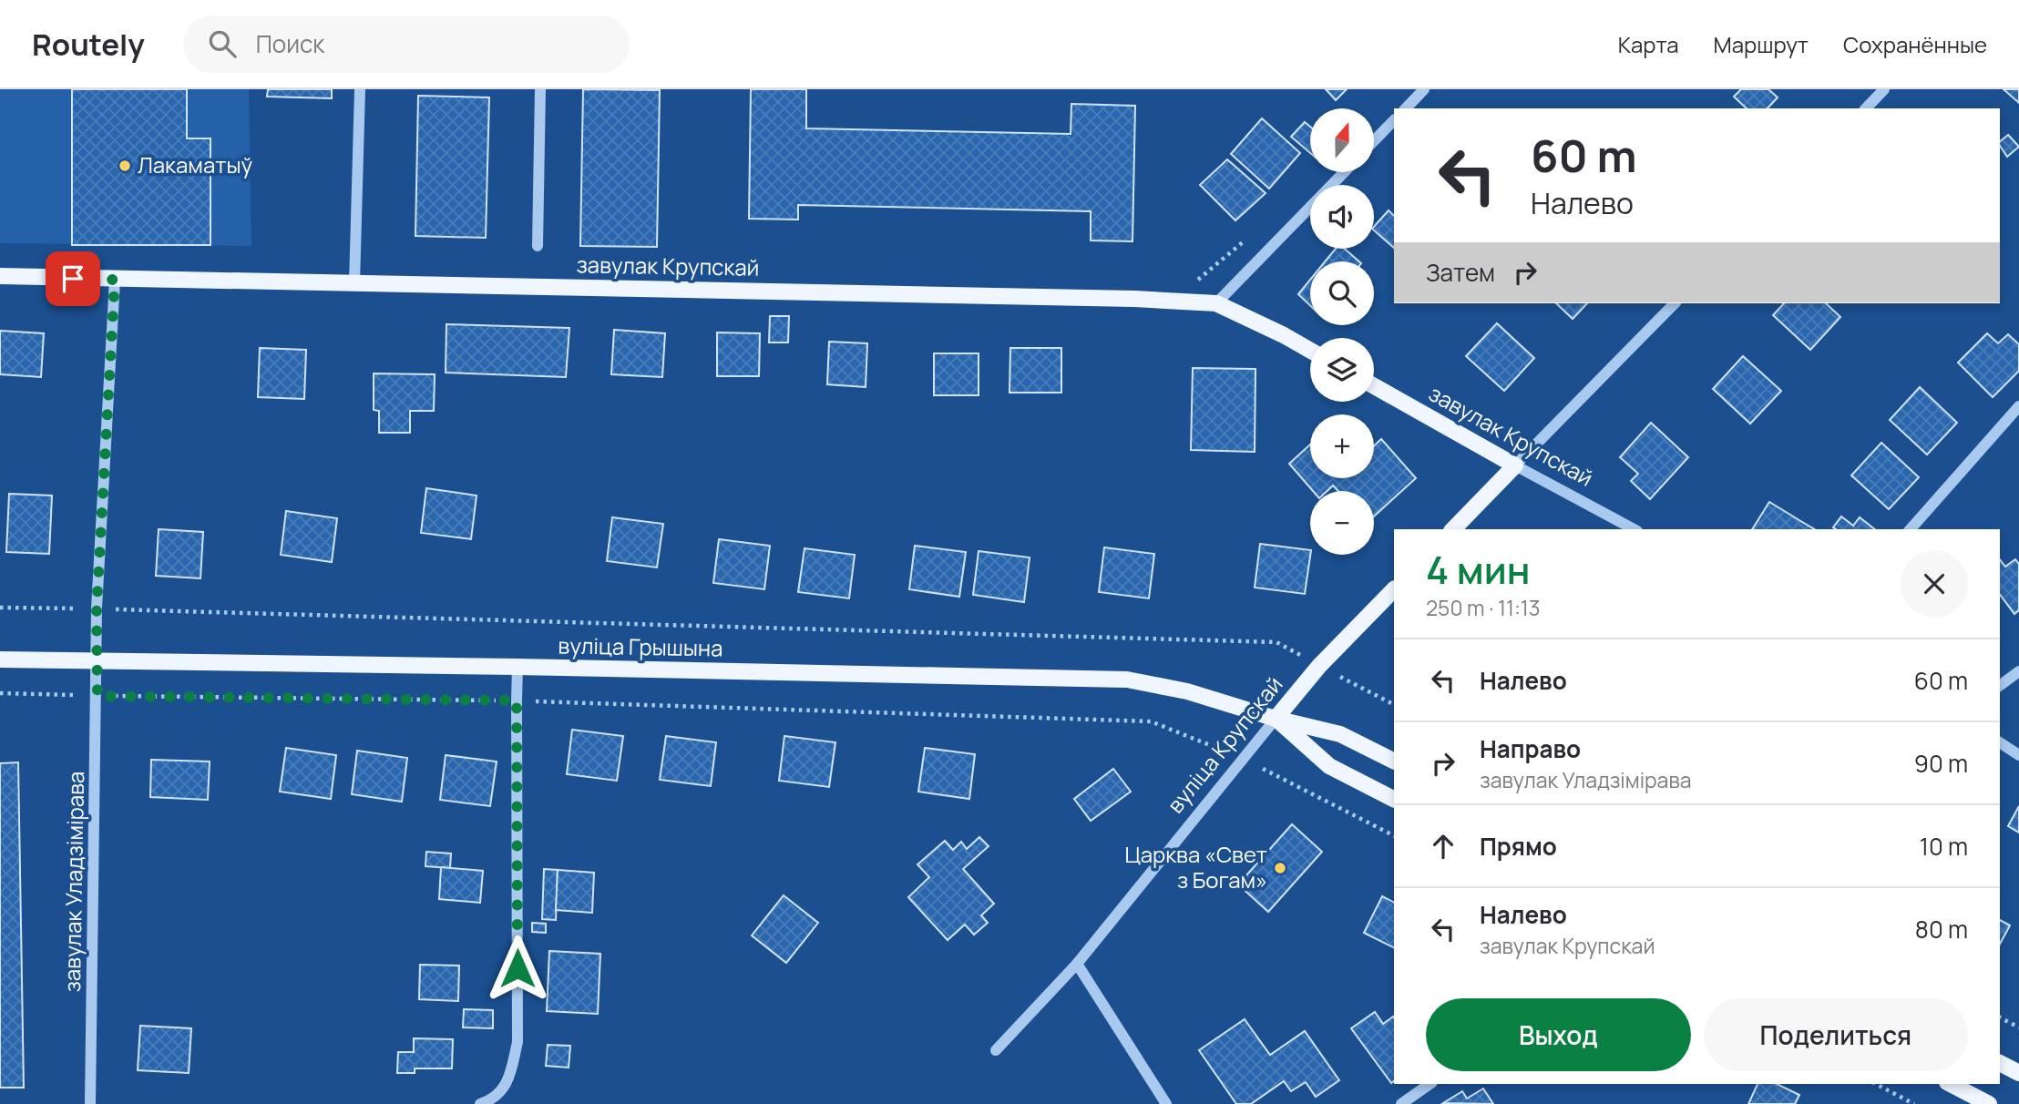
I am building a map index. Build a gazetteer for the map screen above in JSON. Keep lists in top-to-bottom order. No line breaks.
{"streets":{"main road":["завулак Крупскай","вуліца Грышына","вуліца Крупскай"],"street":["завулак Уладзімірава"]},"crossings":[["завулак Крупскай","завулак Уладзімірава"],["вуліца Грышына","вуліца Крупскай"],["вуліца Грышына","завулак Уладзімірава"]],"places":["Лакаматыў","Царква «Свет з Богам»"],"north":"top","page":{"header":"Routely","search":"Поиск","nav":["Карта","Маршрут","Сохранённые"],"map_buttons":["+","−"],"turn":["60 m","Налево"],"then":"Затем","heading":["4 мин","250 m · 11:13"],"list":[{"name":"Налево","value":"60 m"},{"name":"Направо","note":"завулак Уладзімірава","value":"90 m"},{"name":"Прямо","value":"10 m"},{"name":"Налево","note":"завулак Крупскай","value":"80 m"}],"buttons":["Выход","Поделиться"]}}
